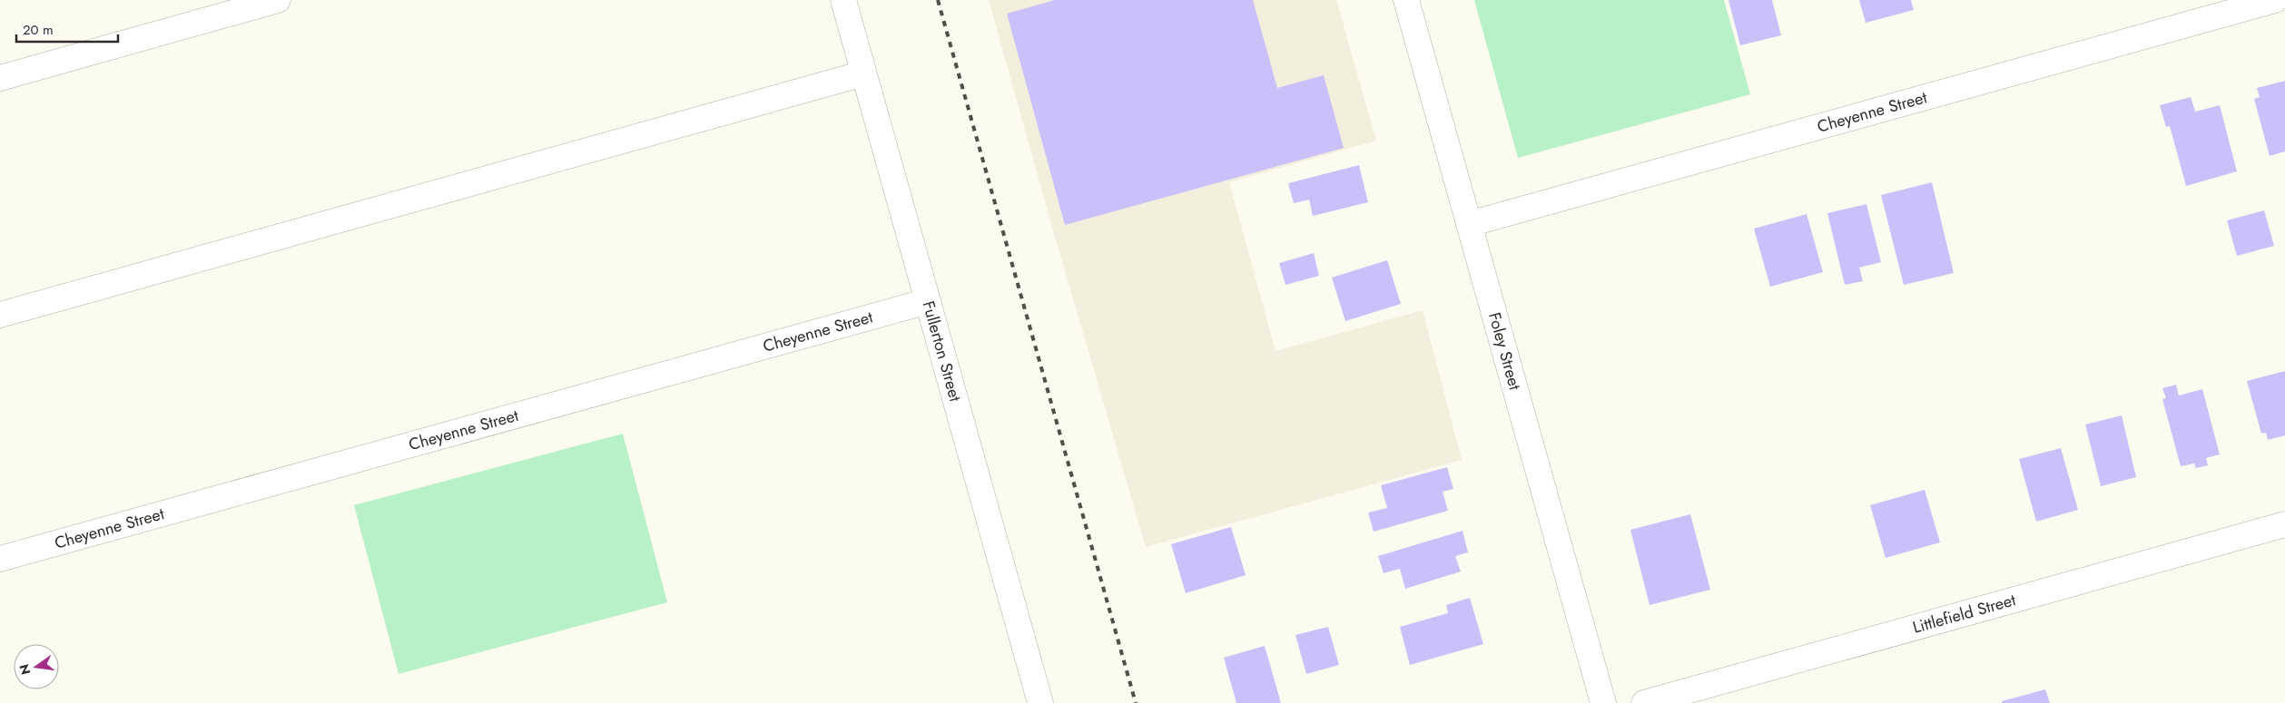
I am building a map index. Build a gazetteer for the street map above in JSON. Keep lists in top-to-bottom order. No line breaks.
{"streets":{"street":["Cheyenne Street","Fullerton Street","Foley Street","Littlefield Street"]},"crossings":[["Cheyenne Street","Fullerton Street"],["Cheyenne Street","Foley Street"]],"scale_bar":"20 m","north":"left"}
